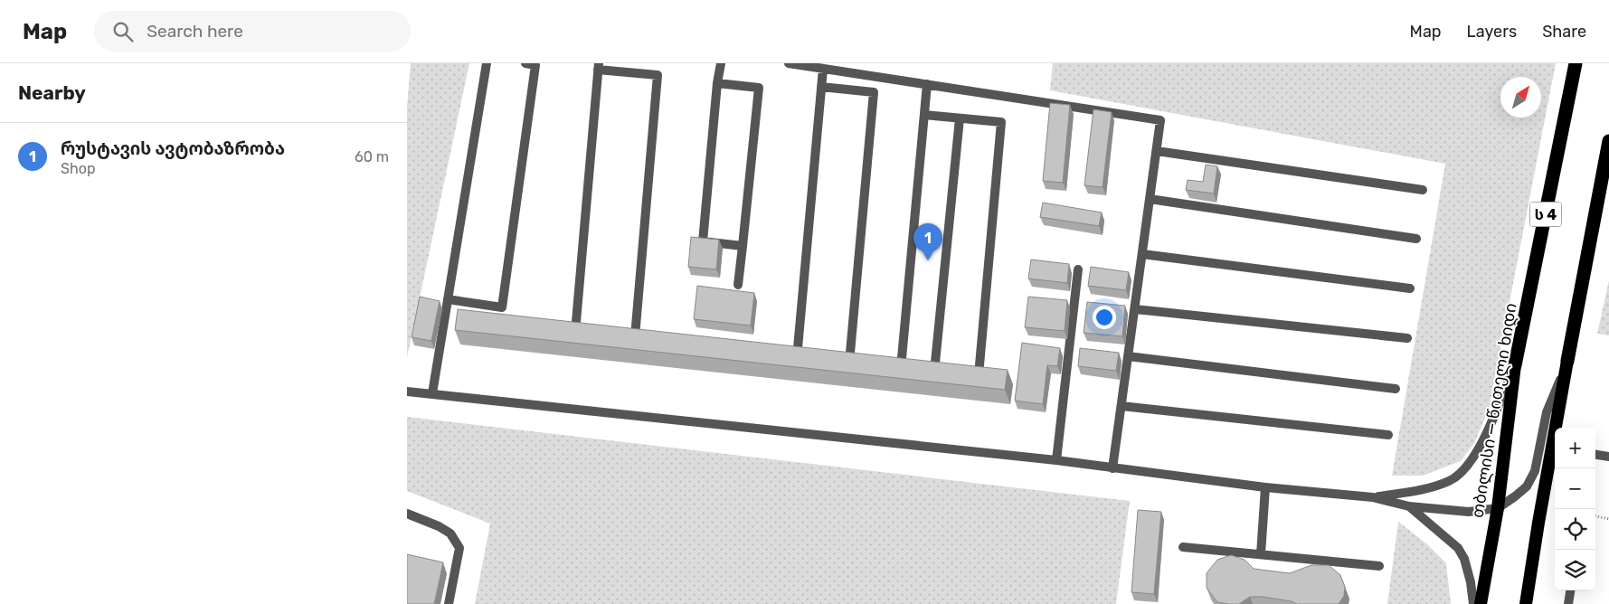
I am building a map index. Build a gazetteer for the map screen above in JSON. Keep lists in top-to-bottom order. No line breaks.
{"streets":{"highway":["ს 4","თბილისი — წითელი ხიდი"]},"north":"top right","page":{"header":"Map","search":"Search here","nav":["Map","Layers","Share"],"heading":"Nearby","list":[{"mark":"1","name":"რუსტავის ავტობაზრობა","note":"Shop","value":"60 m"}],"pins":"1","map_buttons":["+","−"]}}
